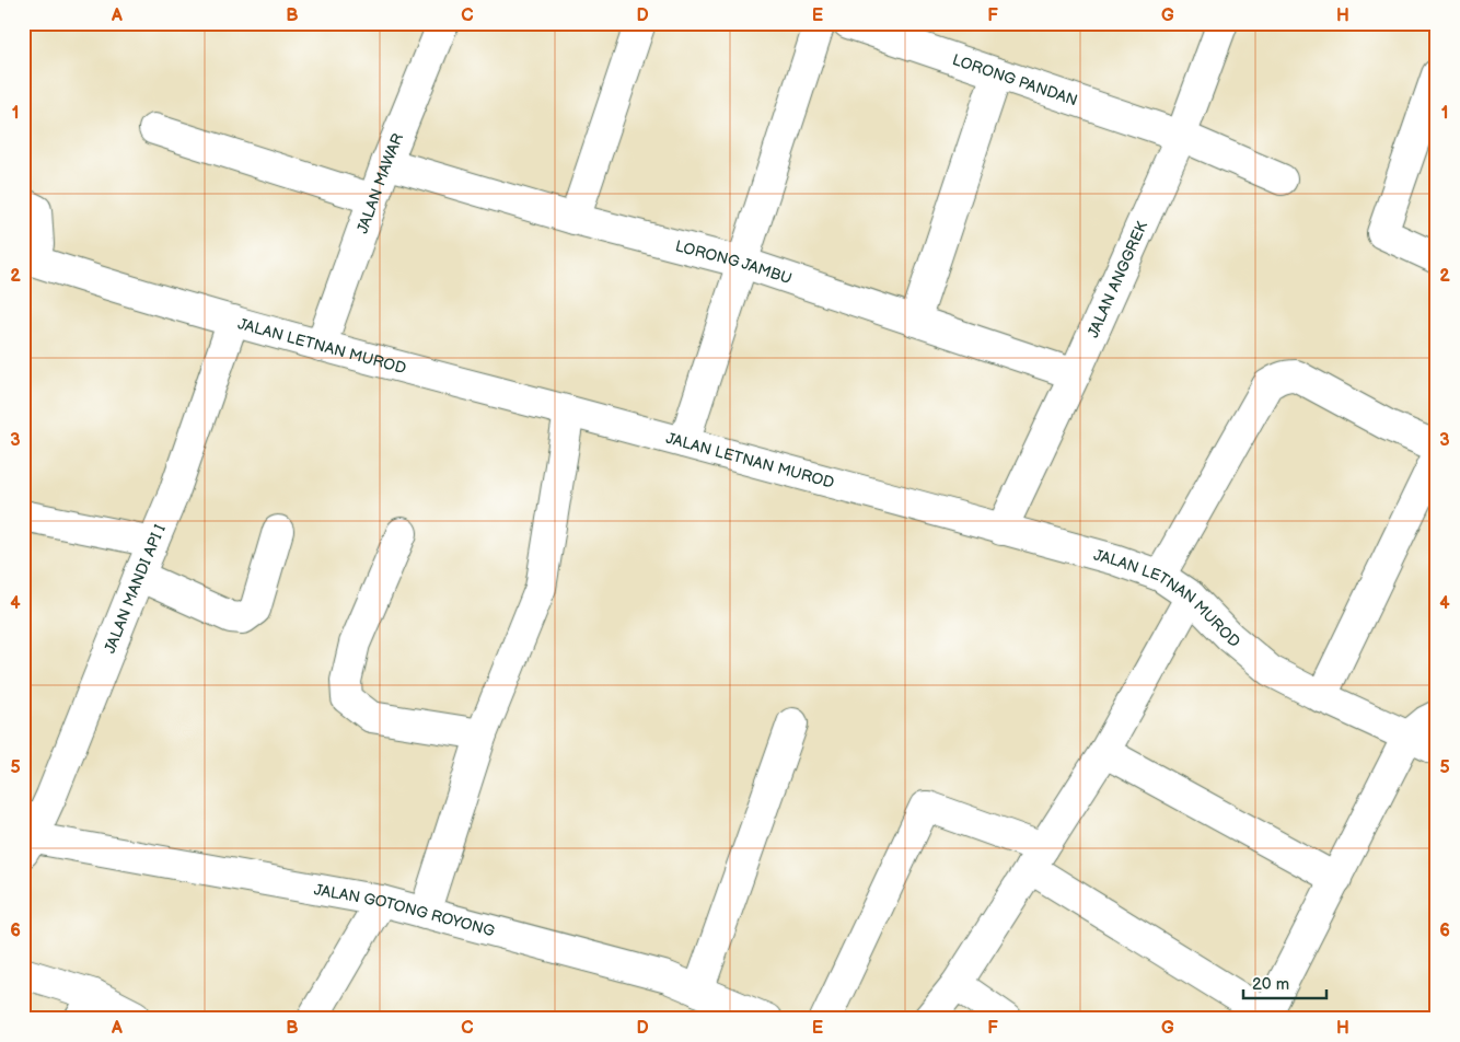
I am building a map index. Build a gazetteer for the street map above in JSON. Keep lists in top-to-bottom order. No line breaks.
{"streets":{"street":["LORONG PANDAN","JALAN MAWAR","LORONG JAMBU","JALAN ANGGREK","JALAN LETNAN MUROD","JALAN MANDI API I","JALAN GOTONG ROYONG"]},"crossings":[["LORONG PANDAN","JALAN ANGGREK"],["JALAN MAWAR","LORONG JAMBU"],["JALAN MAWAR","JALAN LETNAN MUROD"],["LORONG JAMBU","JALAN ANGGREK"],["JALAN ANGGREK","JALAN LETNAN MUROD"],["JALAN LETNAN MUROD","JALAN MANDI API I"],["JALAN MANDI API I","JALAN GOTONG ROYONG"]],"scale_bar":"20 m","grid":{"columns":["A","B","C","D","E","F","G","H"],"rows":["1","2","3","4","5","6"]}}
